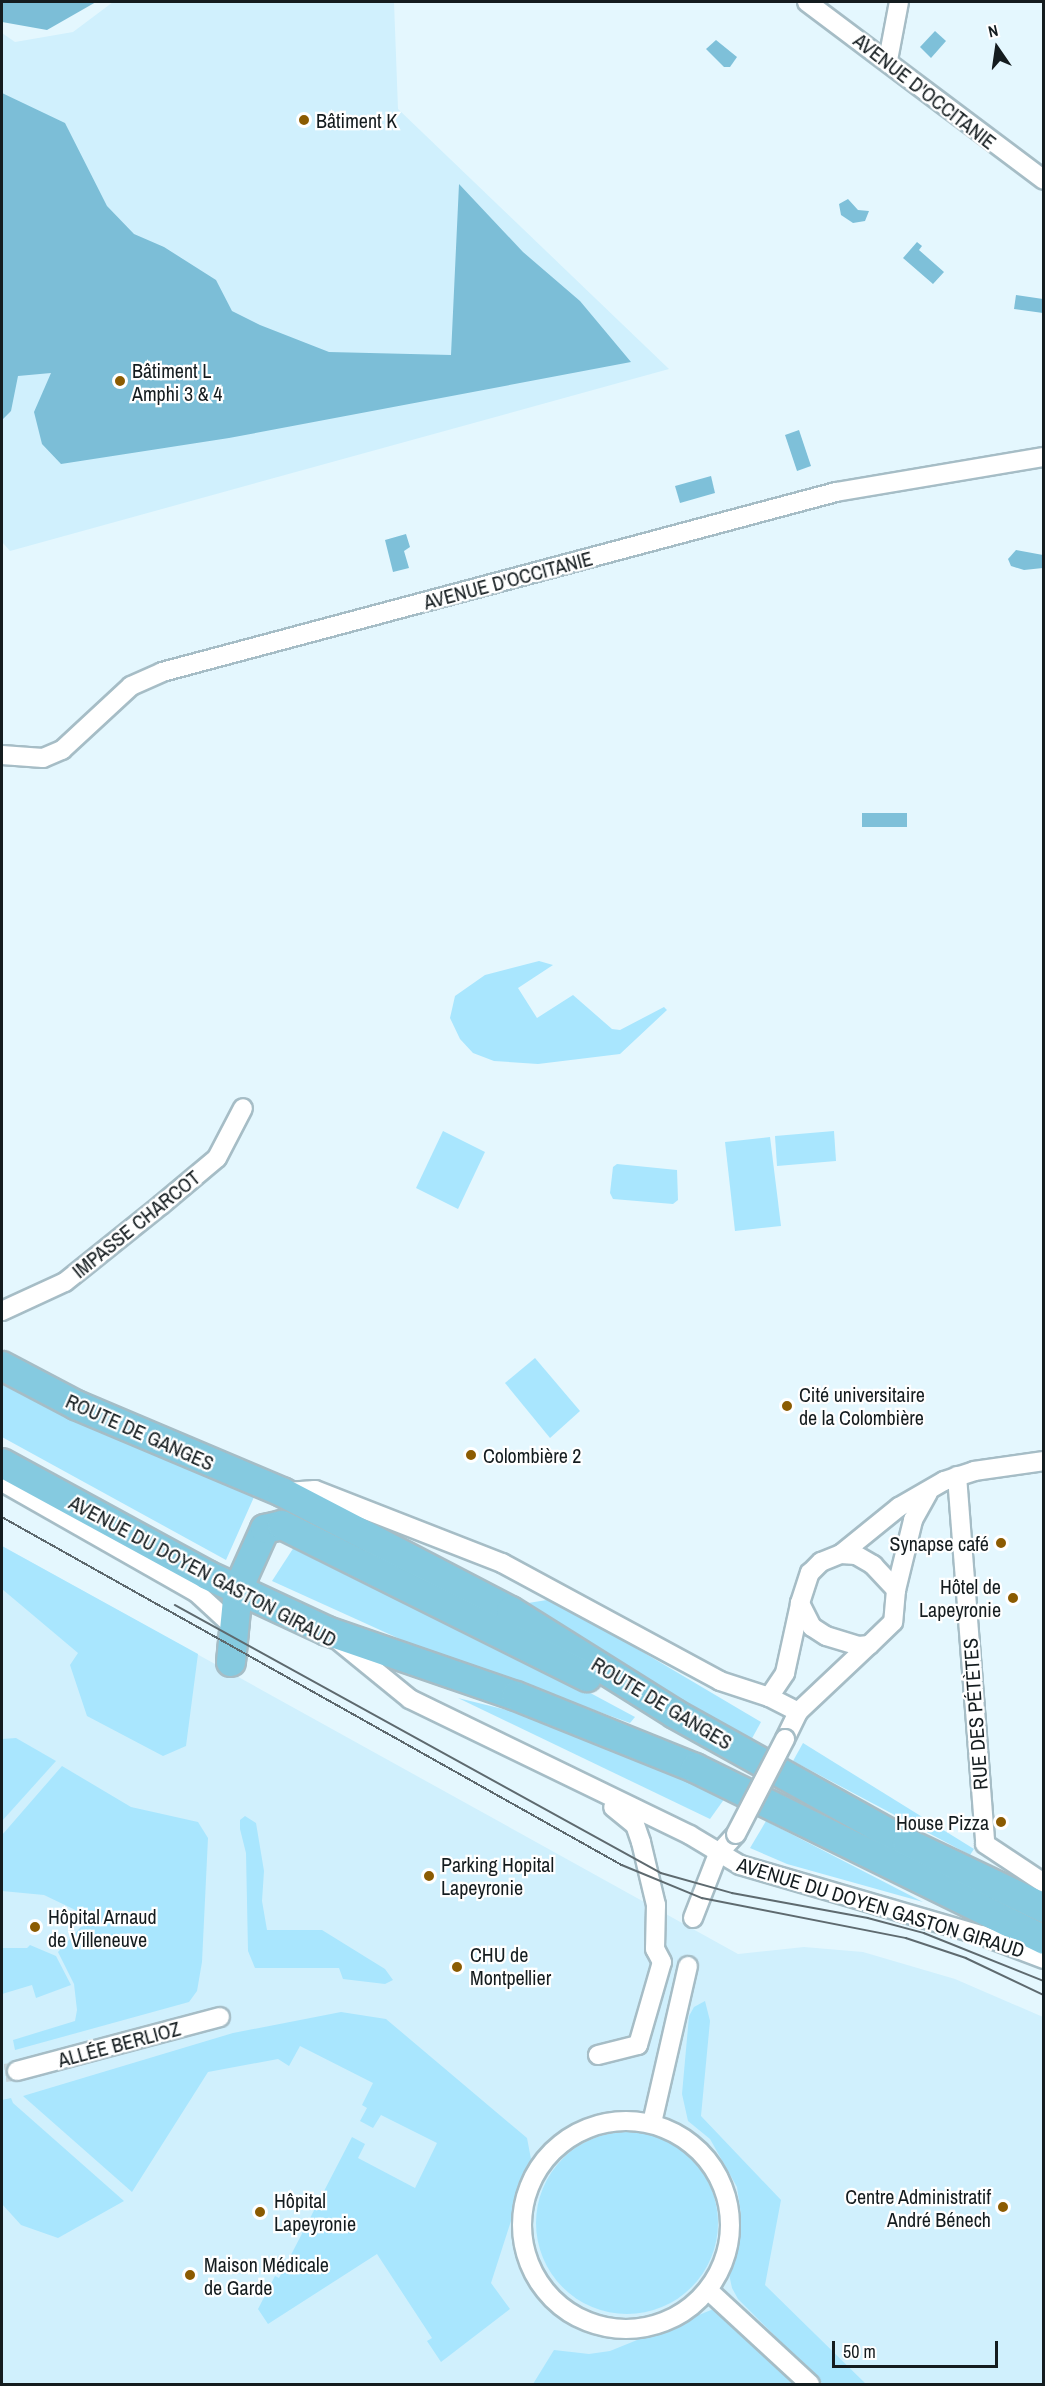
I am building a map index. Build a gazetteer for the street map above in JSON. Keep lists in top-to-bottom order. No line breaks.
{"streets":{"main road":["ROUTE DE GANGES","AVENUE DU DOYEN GASTON GIRAUD"],"street":["AVENUE D'OCCITANIE","IMPASSE CHARCOT","RUE DES PÉTÈTES","ALLÉE BERLIOZ"]},"crossings":[["ROUTE DE GANGES","AVENUE DU DOYEN GASTON GIRAUD"]],"places":["Bâtiment K","Bâtiment L Amphi 3 & 4","Cité universitaire de la Colombière","Colombière 2","Synapse café","Hôtel de Lapeyronie","House Pizza","Parking Hopital Lapeyronie","Hôpital Arnaud de Villeneuve","CHU de Montpellier","Centre Administratif André Bénech","Hôpital Lapeyronie","Maison Médicale de Garde"],"scale_bar":"50 m","north":"top"}
